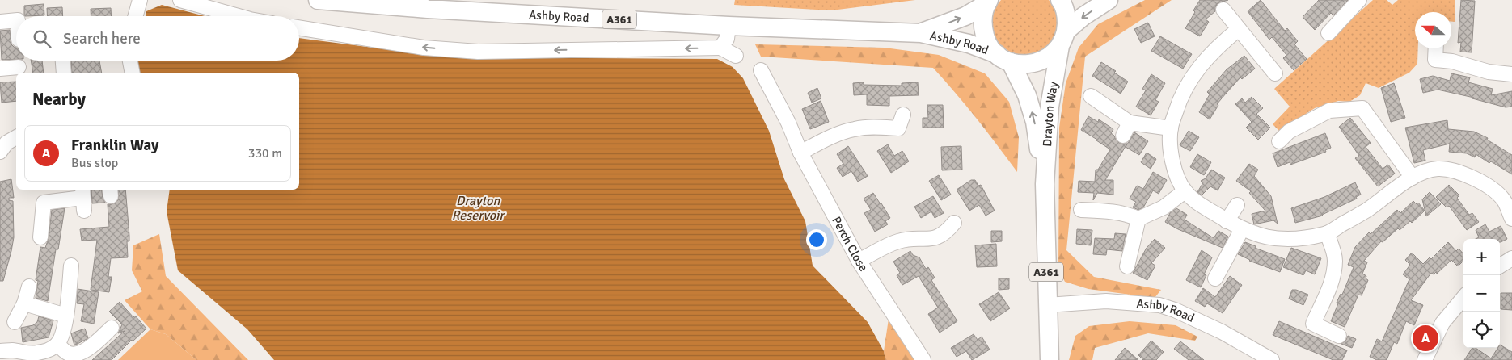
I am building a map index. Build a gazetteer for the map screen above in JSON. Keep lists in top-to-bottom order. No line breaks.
{"streets":{"main road":["Ashby Road","A361","Drayton Way"],"street":["Perch Close"]},"crossings":[["Ashby Road","A361"],["Ashby Road","Drayton Way"],["A361","Drayton Way"]],"water":["Drayton Reservoir"],"north":"left","page":{"search":"Search here","heading":"Nearby","list":[{"mark":"A","name":"Franklin Way","note":"Bus stop","value":"330 m"}],"map_buttons":["+","−"],"pins":"A"}}
